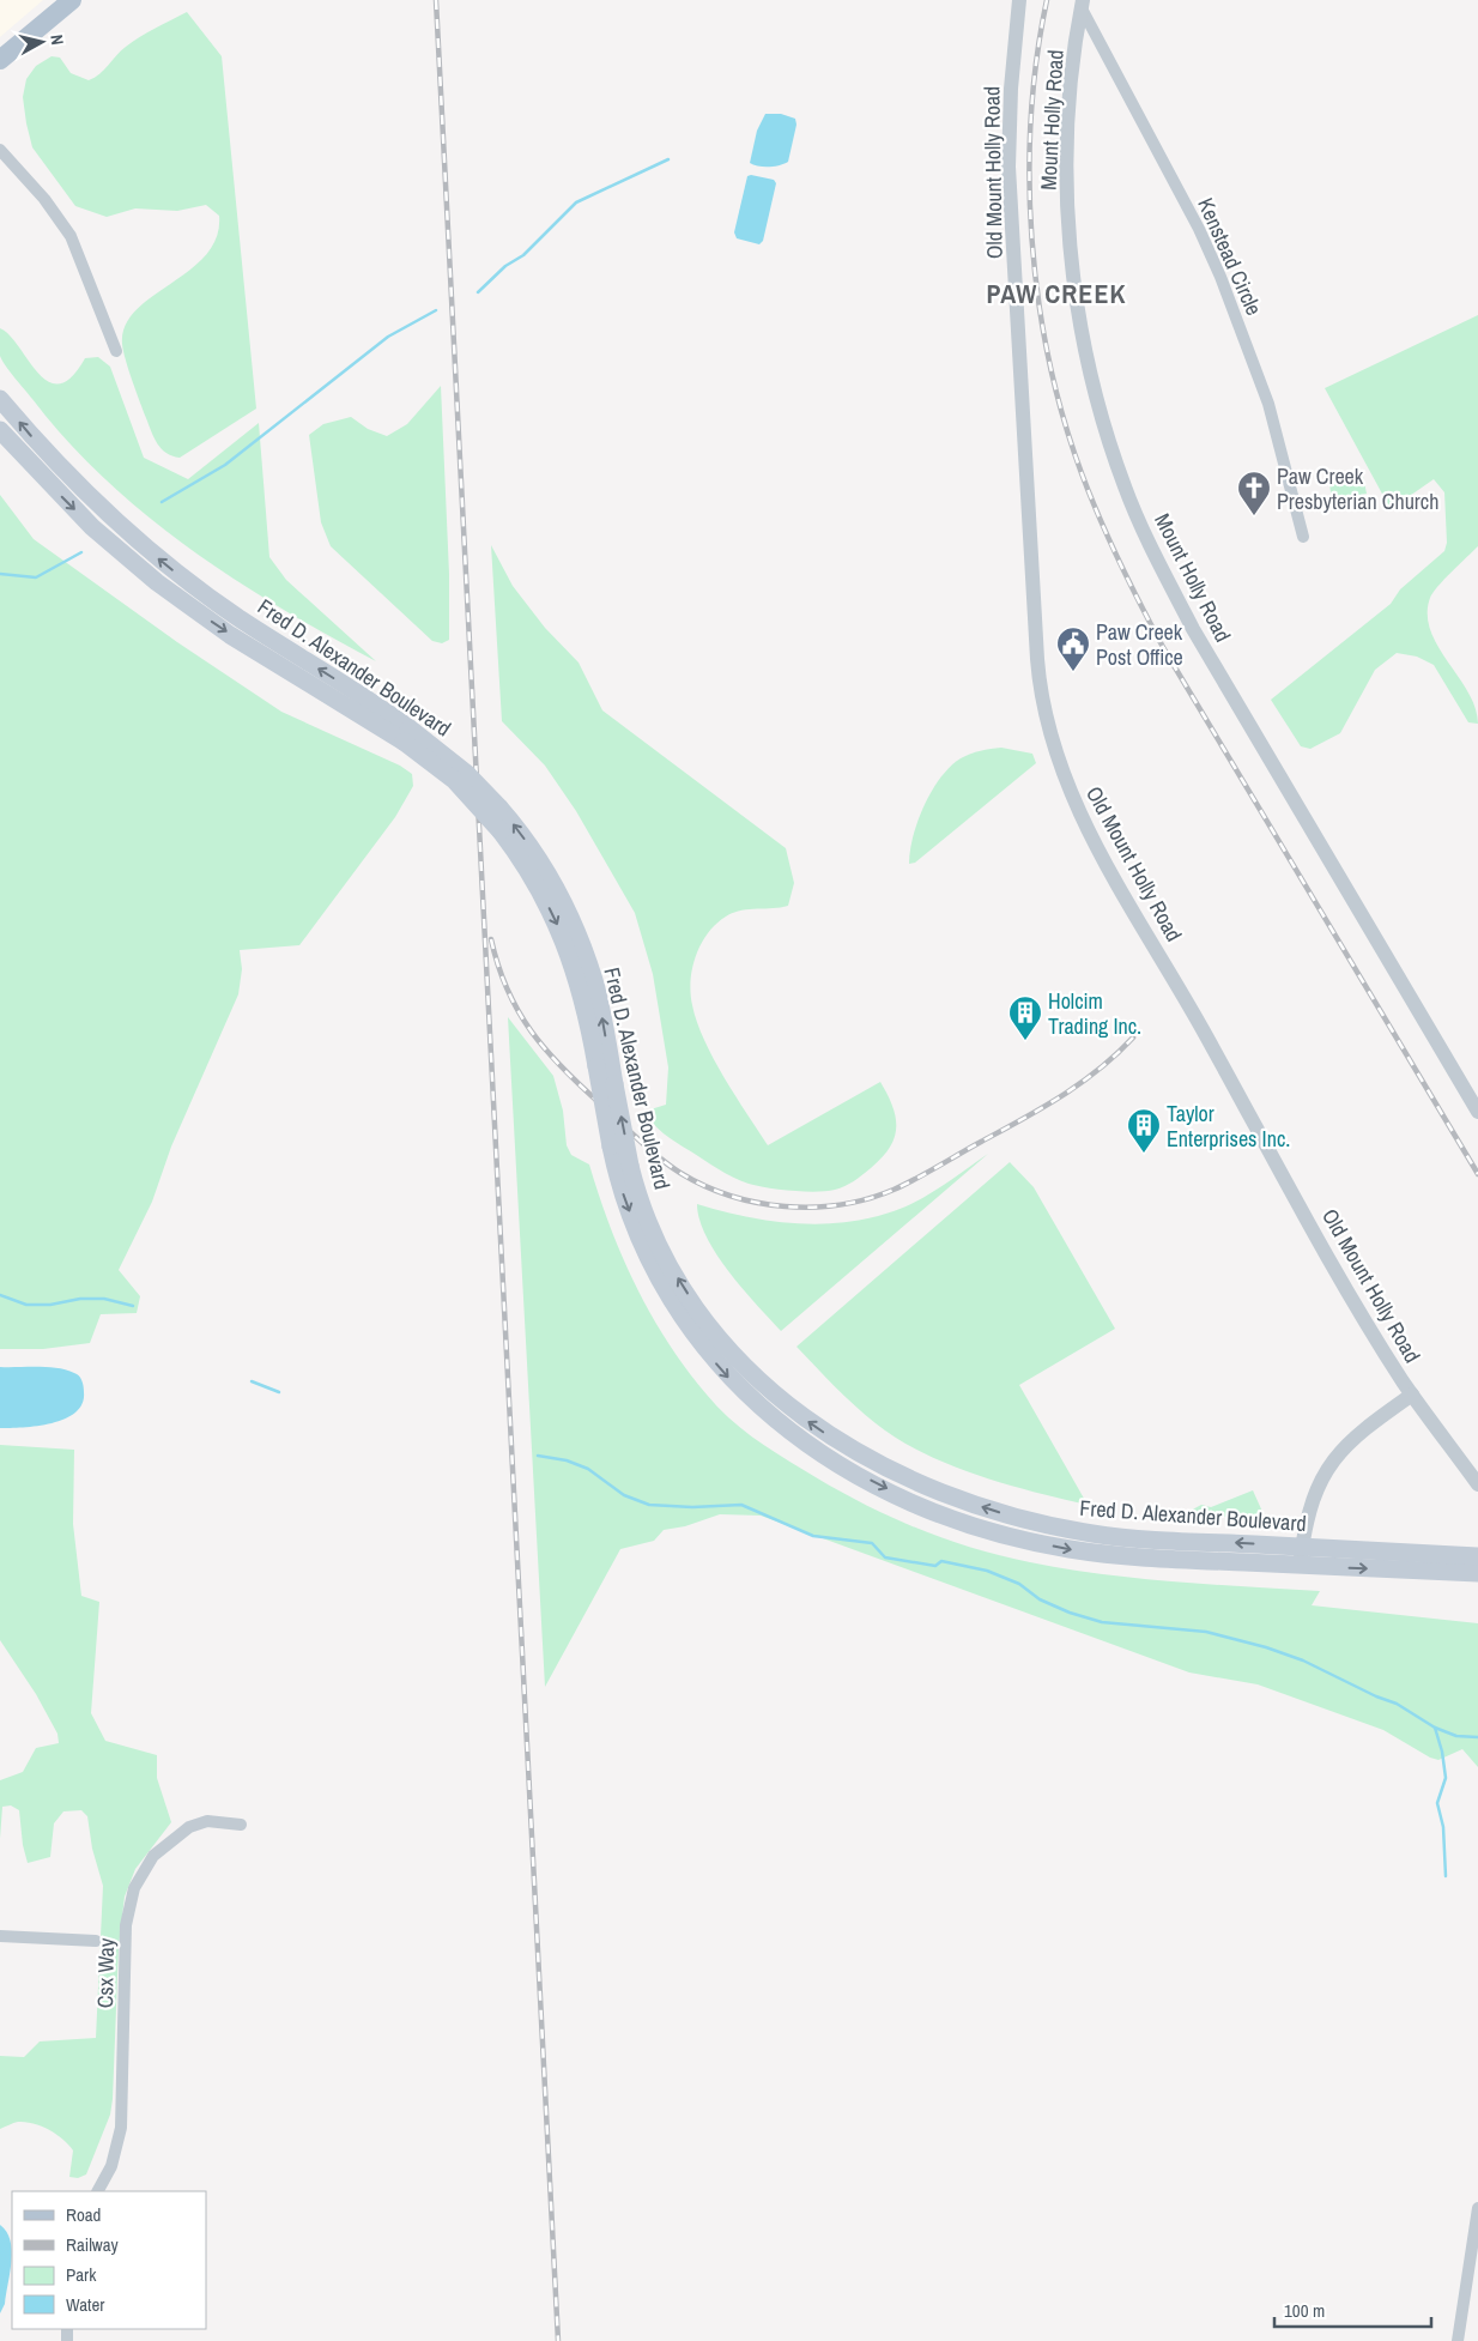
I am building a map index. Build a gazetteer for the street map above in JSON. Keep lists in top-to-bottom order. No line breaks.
{"streets":{"main road":["Fred D. Alexander Boulevard"],"street":["Mount Holly Road","Old Mount Holly Road","Kenstead Circle","Csx Way"]},"crossings":[["Mount Holly Road","Kenstead Circle"]],"districts":["PAW CREEK"],"places":{"church":["Paw Creek Presbyterian Church"],"public building":["Paw Creek Post Office"],"building":["Holcim Trading Inc.","Taylor Enterprises Inc."]},"legend":["Road","Railway","Park","Water"],"scale_bar":"100 m","north":"right"}
